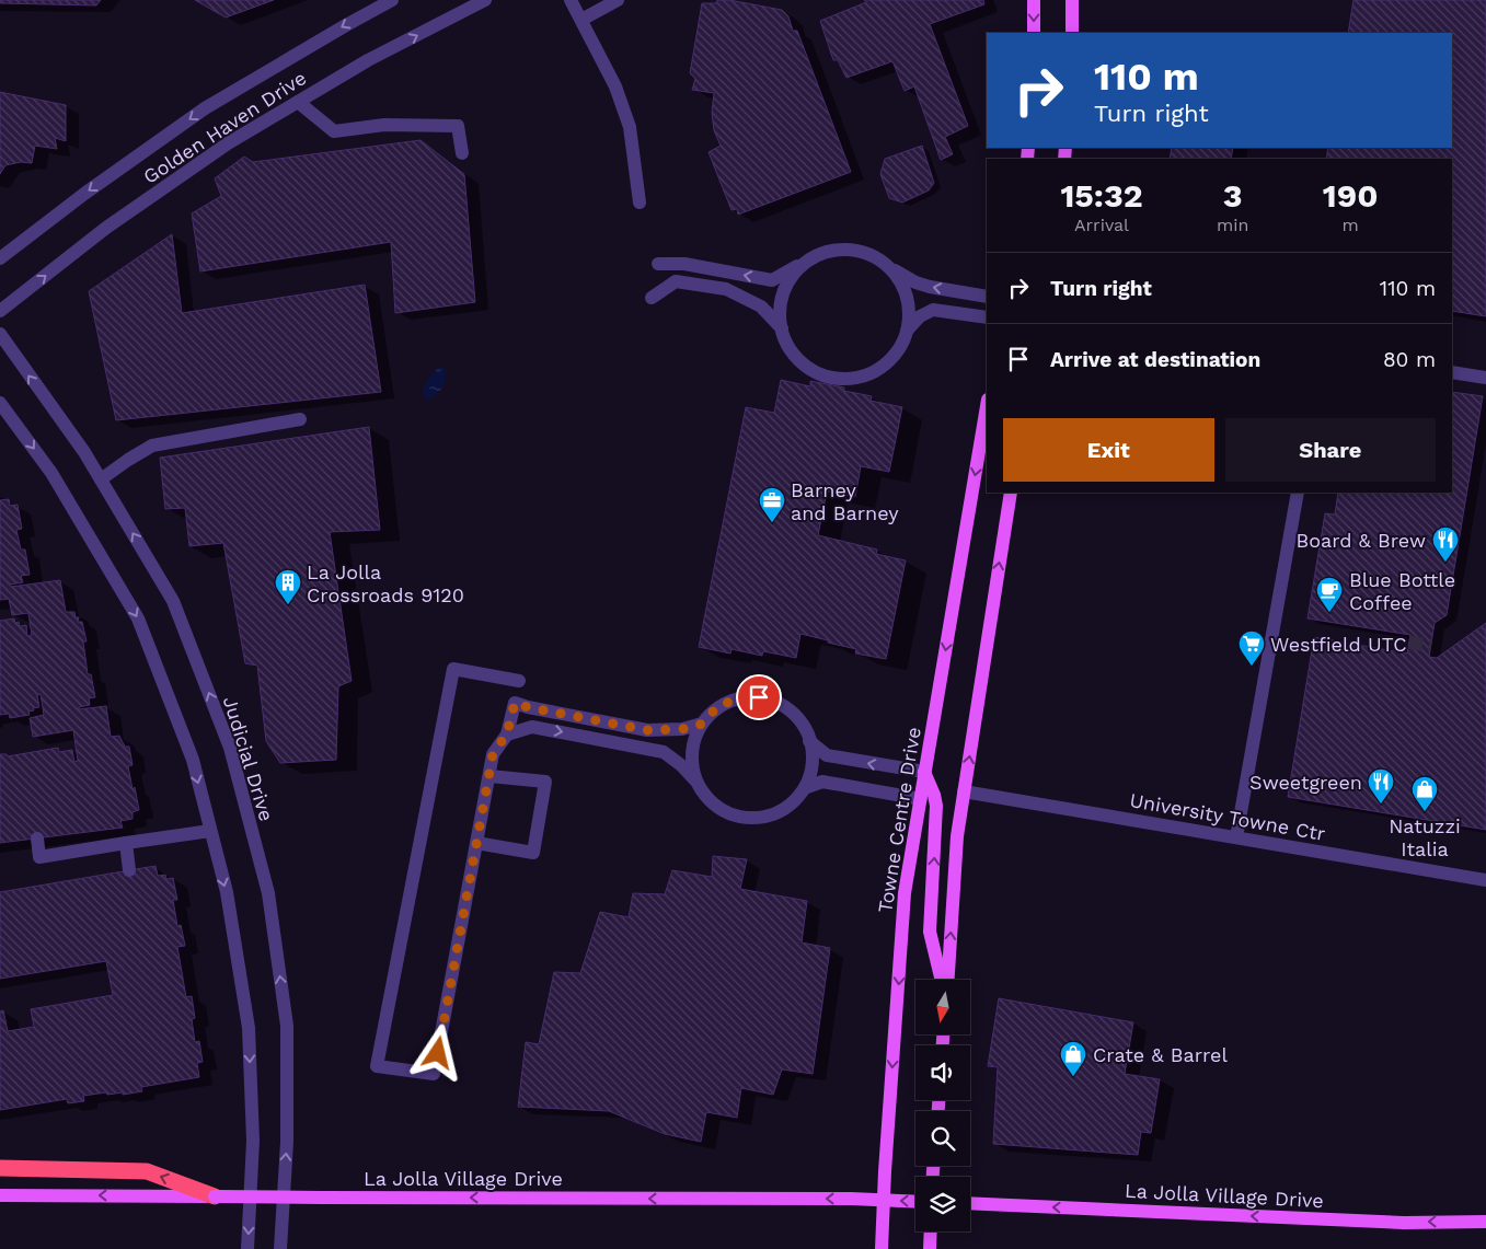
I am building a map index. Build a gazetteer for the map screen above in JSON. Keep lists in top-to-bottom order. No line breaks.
{"streets":{"main road":["Towne Centre Drive","La Jolla Village Drive"],"street":["Golden Haven Drive","Judicial Drive","University Towne Ctr"]},"crossings":[["Towne Centre Drive","La Jolla Village Drive"]],"one_way":["La Jolla Village Drive"],"places":{"office":["Barney and Barney"],"restaurant":["Board & Brew","Sweetgreen"],"building":["La Jolla Crossroads 9120"],"cafe":["Blue Bottle Coffee"],"supermarket":["Westfield UTC"],"shop":["Natuzzi Italia","Crate & Barrel"]},"north":"bottom","page":{"turn":["110 m","Turn right"],"eta":["15:32","Arrival","3","min","190","m"],"list":[{"name":"Turn right","value":"110 m"},{"name":"Arrive at destination","value":"80 m"}],"buttons":["Exit","Share"]}}
